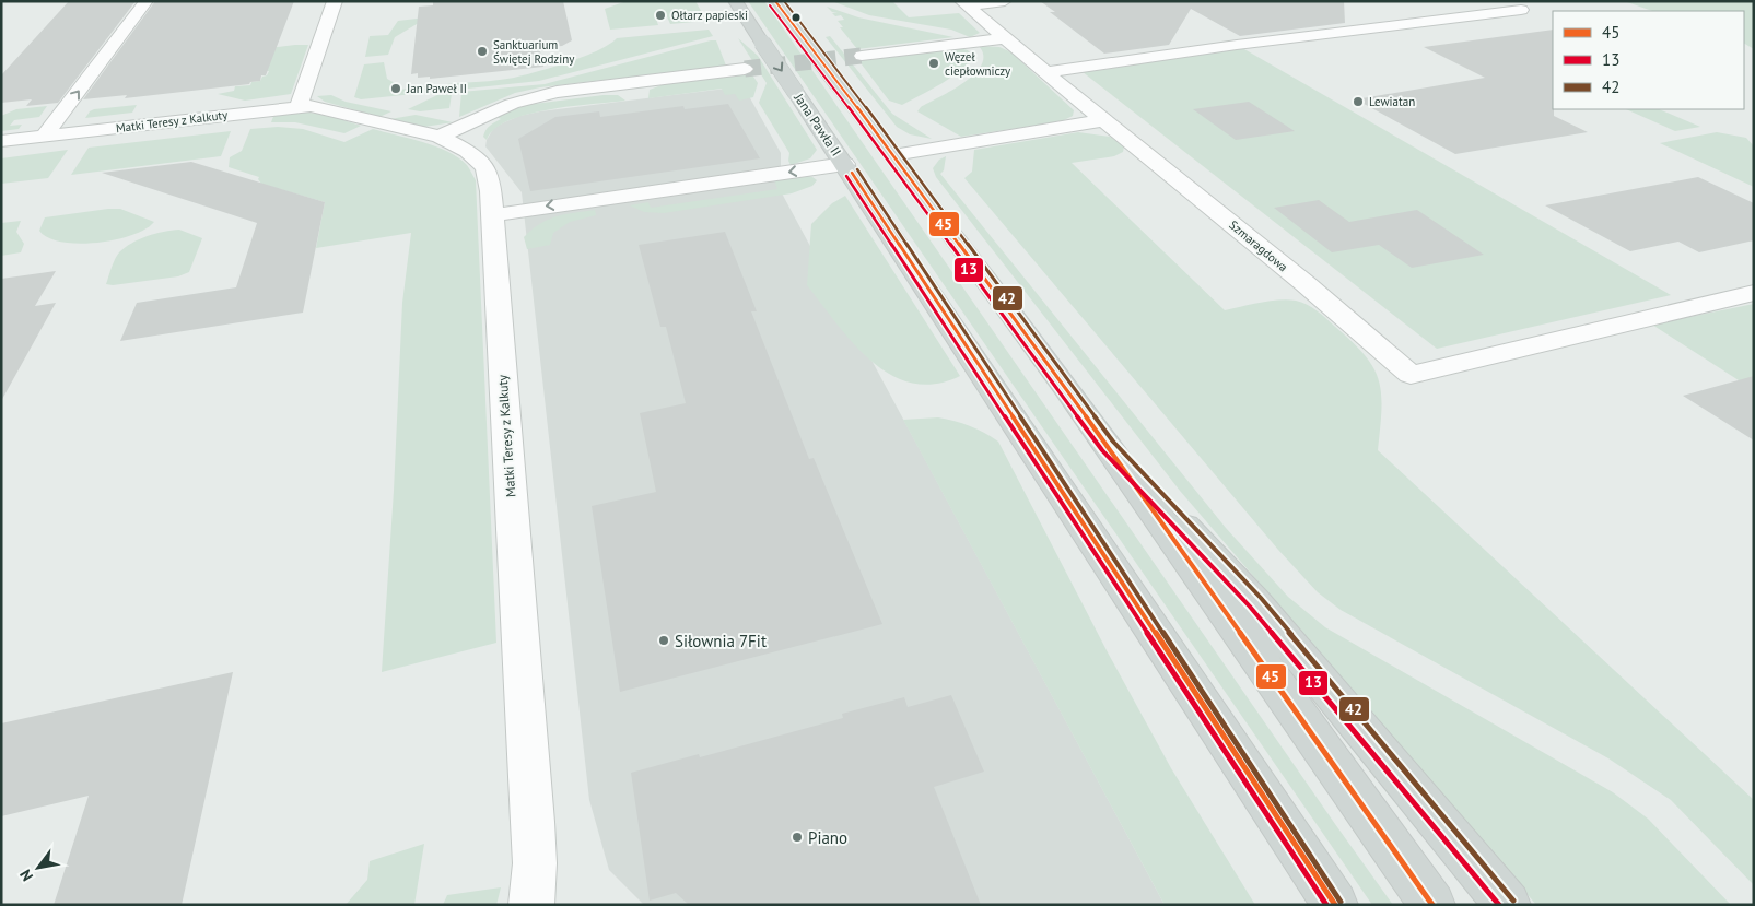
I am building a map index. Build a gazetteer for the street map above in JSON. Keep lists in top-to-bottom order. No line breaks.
{"streets":{"main road":["Jana Pawła II"],"street":["Matki Teresy z Kalkuty","Szmaragdowa"]},"places":["Ołtarz papieski","Sanktuarium Świętej Rodziny","Węzeł ciepłowniczy","Jan Paweł II","Lewiatan","Siłownia 7Fit","Piano"],"lines":["transit line 45","transit line 42","transit line 13"],"legend":["45","13","42"],"north":"bottom left"}
